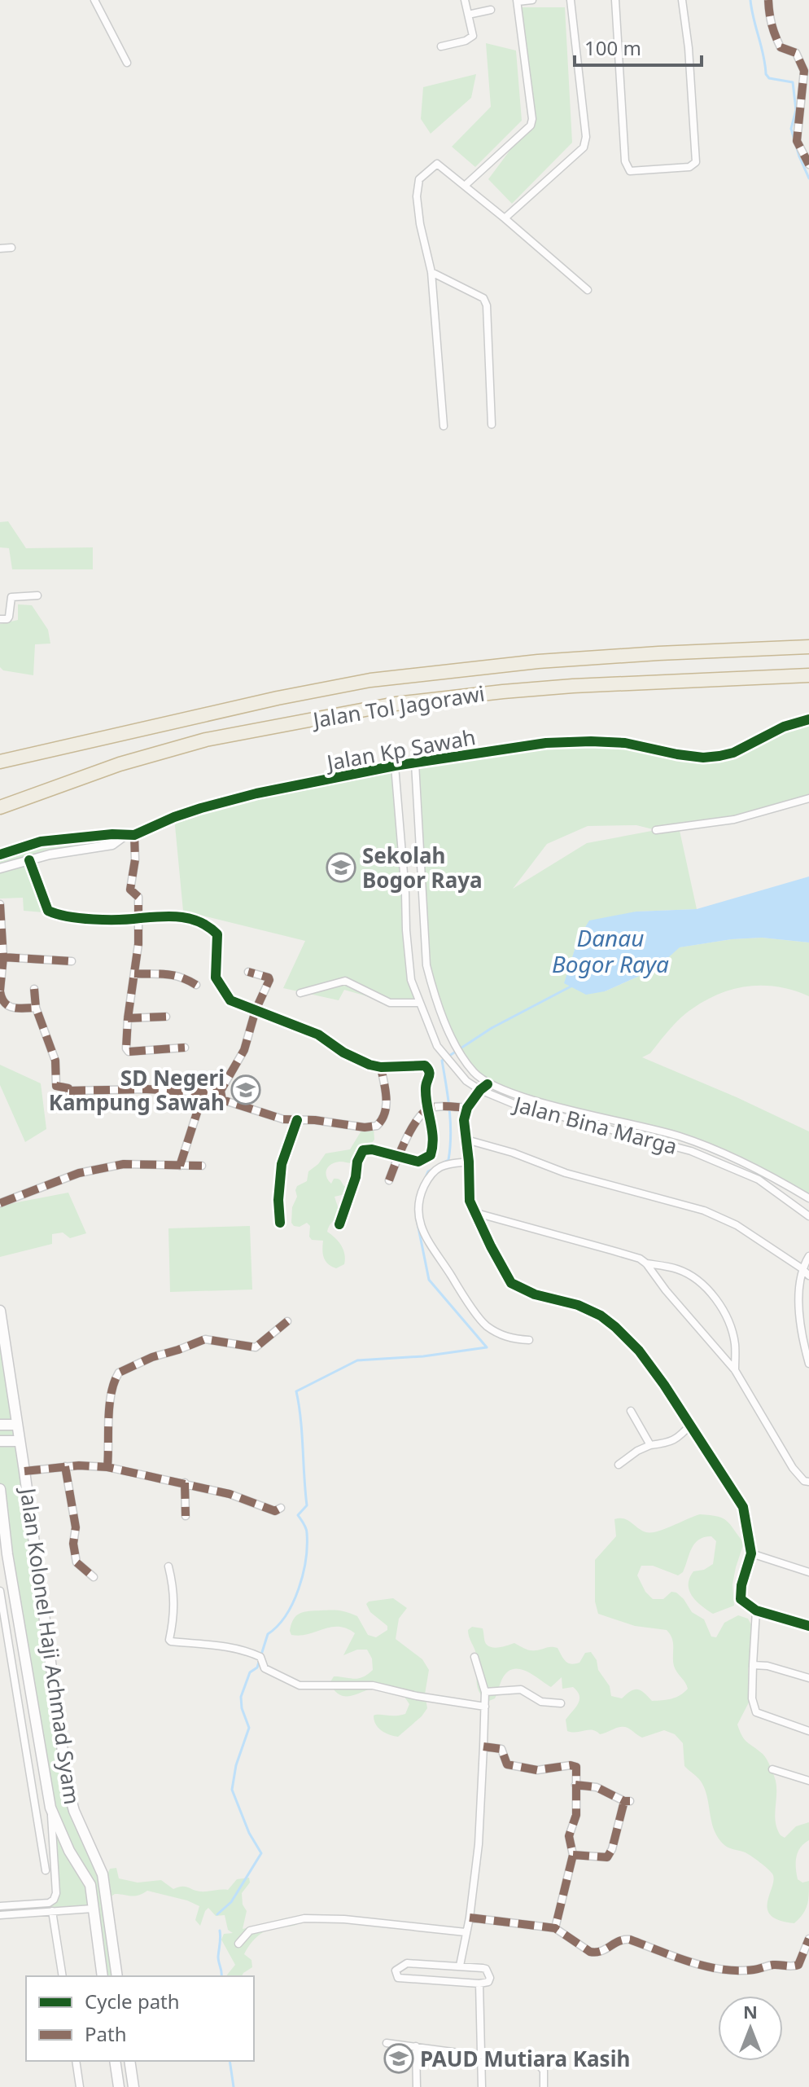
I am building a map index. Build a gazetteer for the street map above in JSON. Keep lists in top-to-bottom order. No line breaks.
{"streets":{"highway":["Jalan Tol Jagorawi"],"main road":["Jalan Kolonel Haji Achmad Syam"],"street":["Jalan Kp Sawah","Jalan Bina Marga"]},"crossings":[["Jalan Kp Sawah","Jalan Bina Marga"]],"water":["Danau Bogor Raya"],"places":{"school or university":["Sekolah Bogor Raya","SD Negeri Kampung Sawah","PAUD Mutiara Kasih"]},"legend":["Cycle path","Path"],"scale_bar":"100 m","north":"top"}
